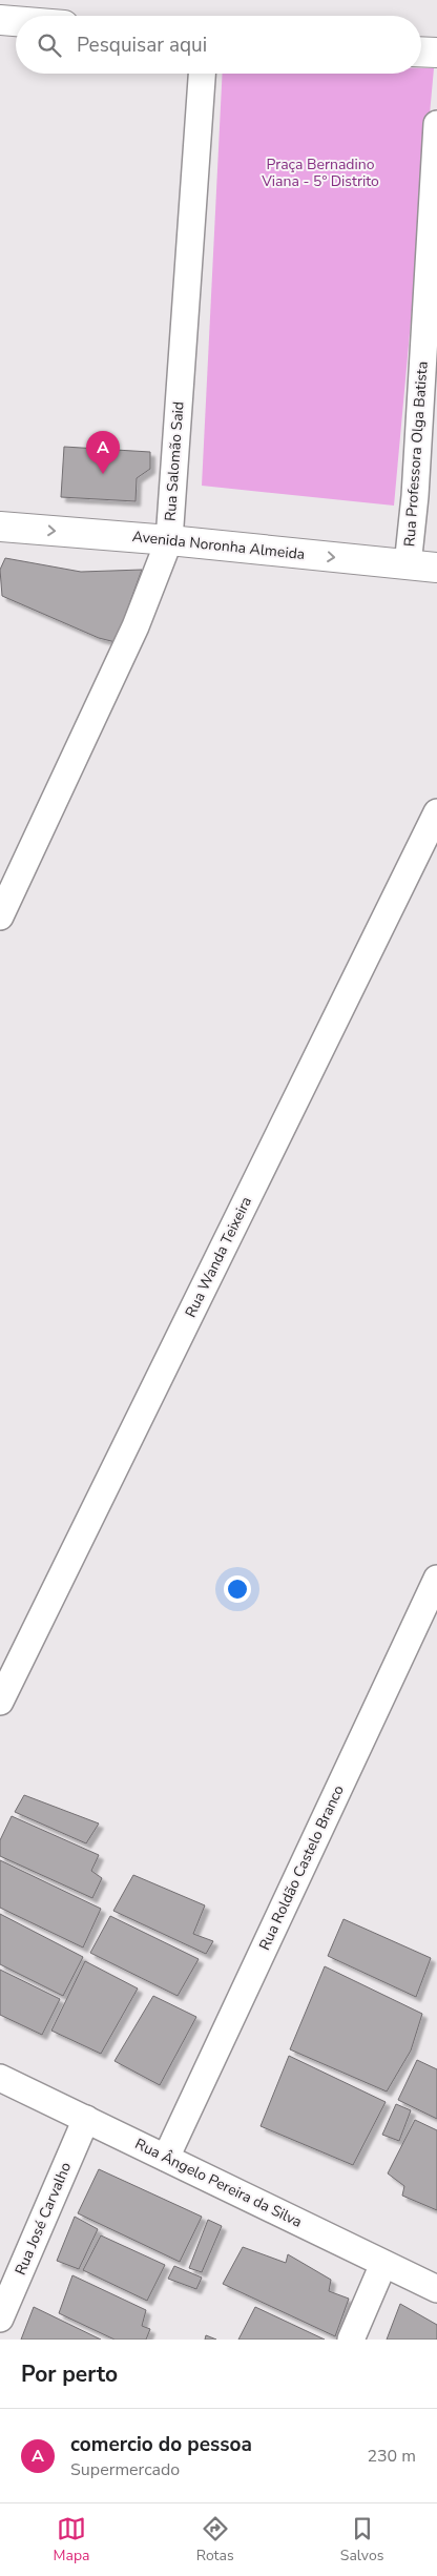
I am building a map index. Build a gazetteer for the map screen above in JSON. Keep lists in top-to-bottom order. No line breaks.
{"streets":{"main road":["Avenida Noronha Almeida"],"street":["Rua Professora Olga Batista","Rua Salomão Said","Rua Wanda Teixeira","Rua Roldão Castelo Branco","Rua Ângelo Pereira da Silva","Rua José Carvalho"]},"crossings":[["Rua Professora Olga Batista","Avenida Noronha Almeida"],["Rua Salomão Said","Avenida Noronha Almeida"],["Rua Roldão Castelo Branco","Rua Ângelo Pereira da Silva"],["Rua Ângelo Pereira da Silva","Rua José Carvalho"]],"one_way":["Avenida Noronha Almeida"],"parks":["Praça Bernadino Viana - 5º Distrito"],"page":{"search":"Pesquisar aqui","pins":"A","heading":"Por perto","list":[{"mark":"A","name":"comercio do pessoa","note":"Supermercado","value":"230 m"}],"nav":["Mapa","Rotas","Salvos"]}}
